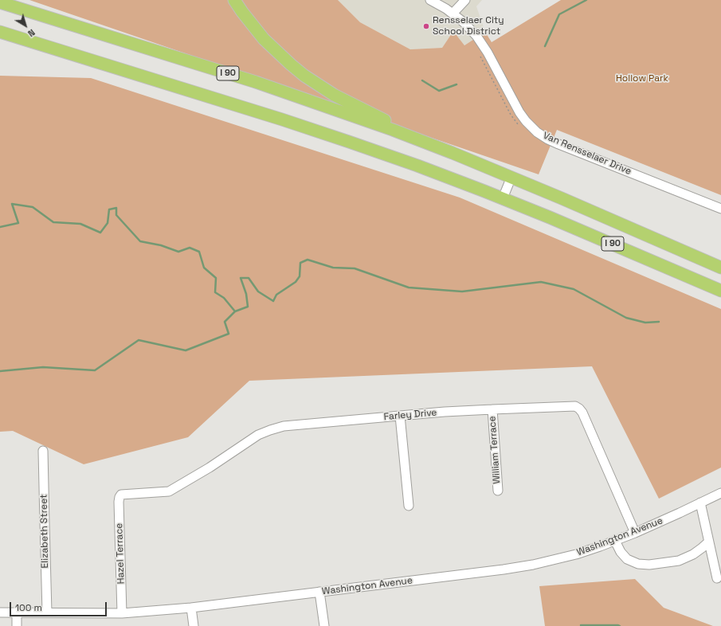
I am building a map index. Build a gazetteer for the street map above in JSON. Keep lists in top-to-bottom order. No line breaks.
{"streets":{"highway":["I 90"],"street":["Van Rensselaer Drive","Farley Drive","William Terrace","Elizabeth Street","Washington Avenue","Hazel Terrace"]},"crossings":[["Farley Drive","William Terrace"],["Farley Drive","Washington Avenue"],["Farley Drive","Hazel Terrace"],["Elizabeth Street","Washington Avenue"],["Washington Avenue","Hazel Terrace"]],"parks":["Hollow Park"],"places":["Rensselaer City School District"],"scale_bar":"100 m","north":"bottom right"}
